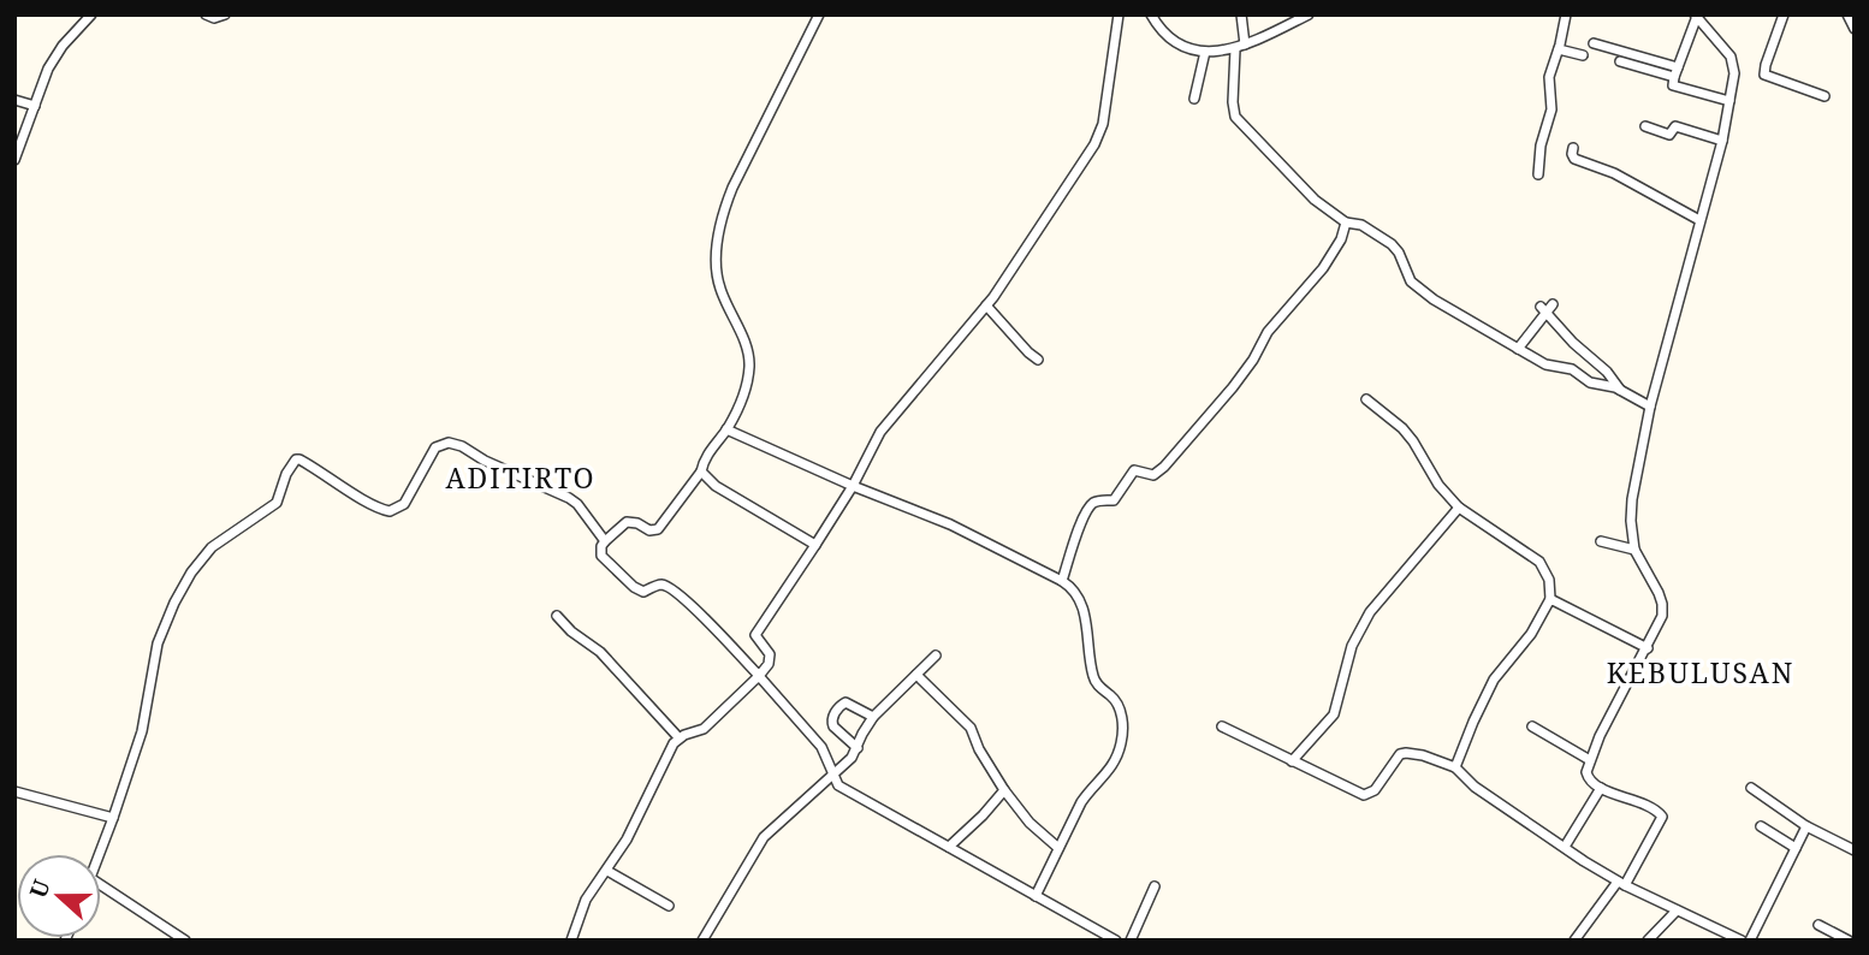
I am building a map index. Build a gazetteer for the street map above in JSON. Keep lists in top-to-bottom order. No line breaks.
{"districts":["ADITIRTO","KEBULUSAN"],"north":"left"}
